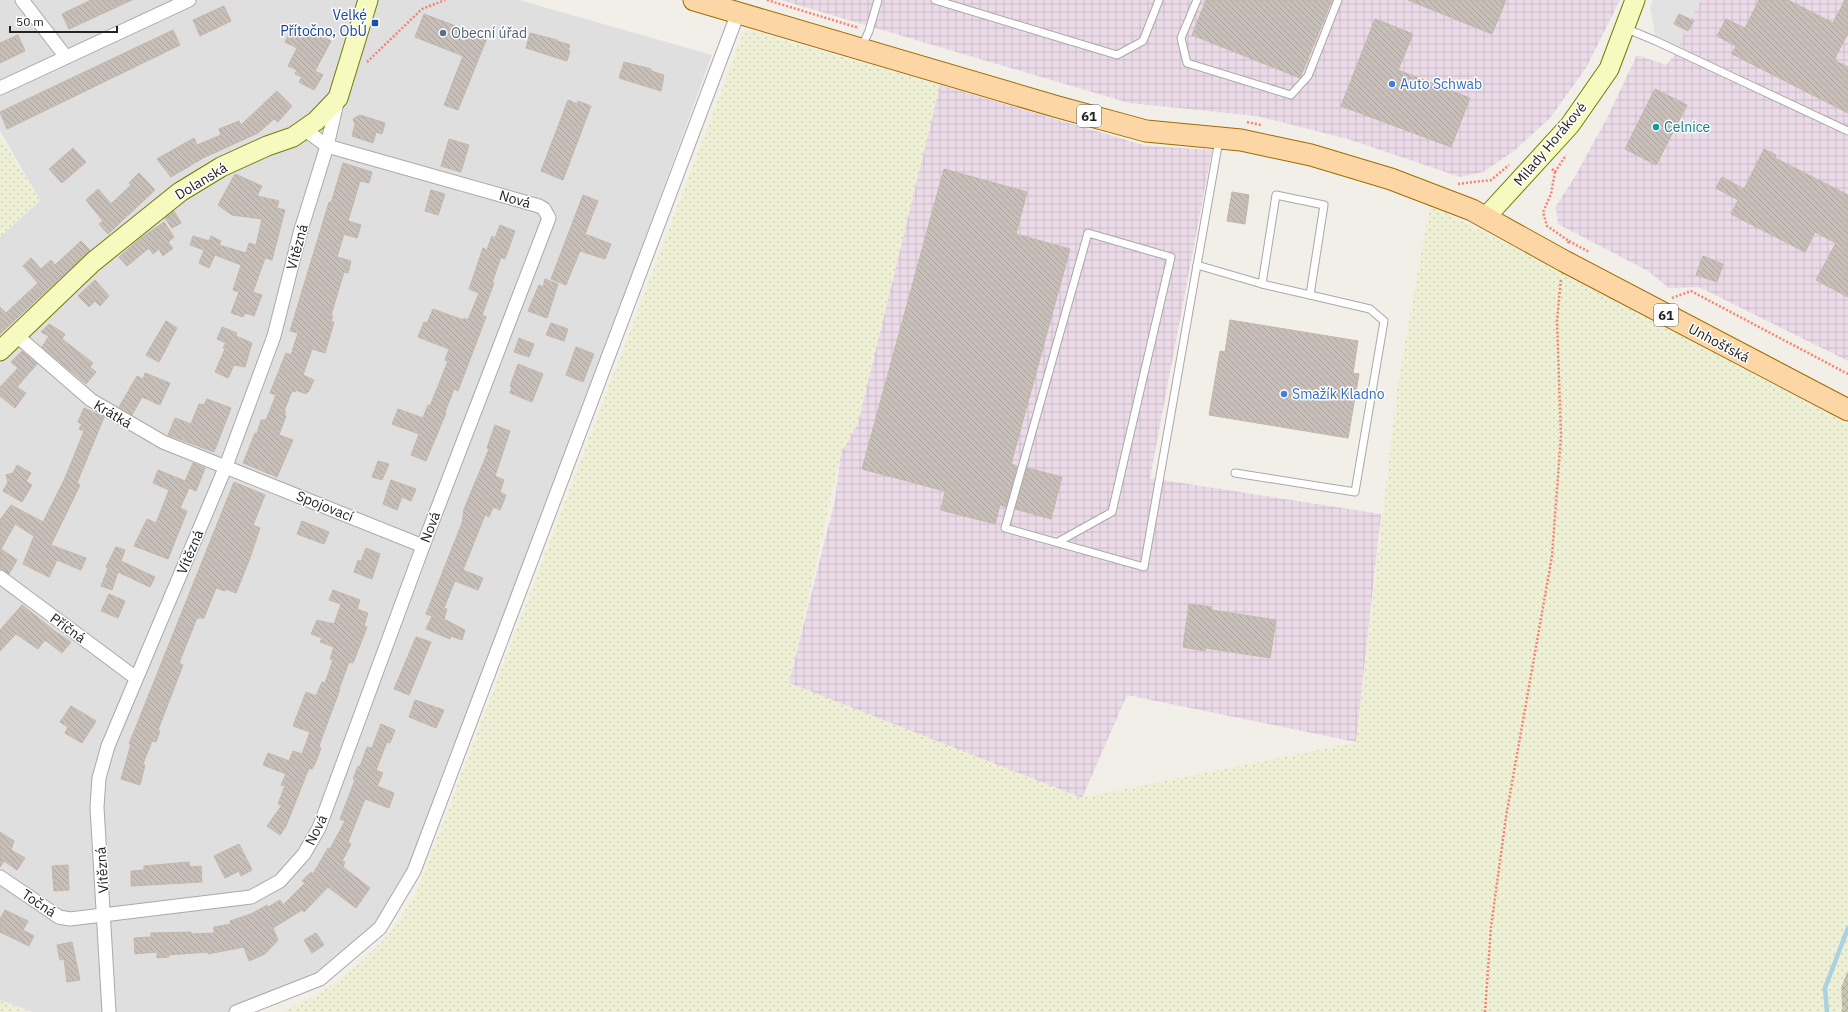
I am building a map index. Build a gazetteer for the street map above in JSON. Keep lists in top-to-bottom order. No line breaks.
{"streets":{"main road":["61","Unhošťská"],"street":["Milady Horákové","Dolanská","Nová","Vítězná","Krátká","Spojovací","Příčná","Točná"]},"crossings":[["61","Milady Horákové"],["61","Unhošťská"],["Milady Horákové","Unhošťská"],["Dolanská","Vítězná"],["Dolanská","Krátká"],["Nová","Vítězná"],["Nová","Spojovací"],["Nová","Točná"],["Vítězná","Krátká"],["Vítězná","Spojovací"],["Vítězná","Příčná"],["Vítězná","Točná"],["Krátká","Spojovací"]],"places":{"transit":["Velké Přítočno, ObÚ"],"other":["Obecní úřad","Auto Schwab","Celnice","Smažík Kladno"]},"scale_bar":"50 m"}
